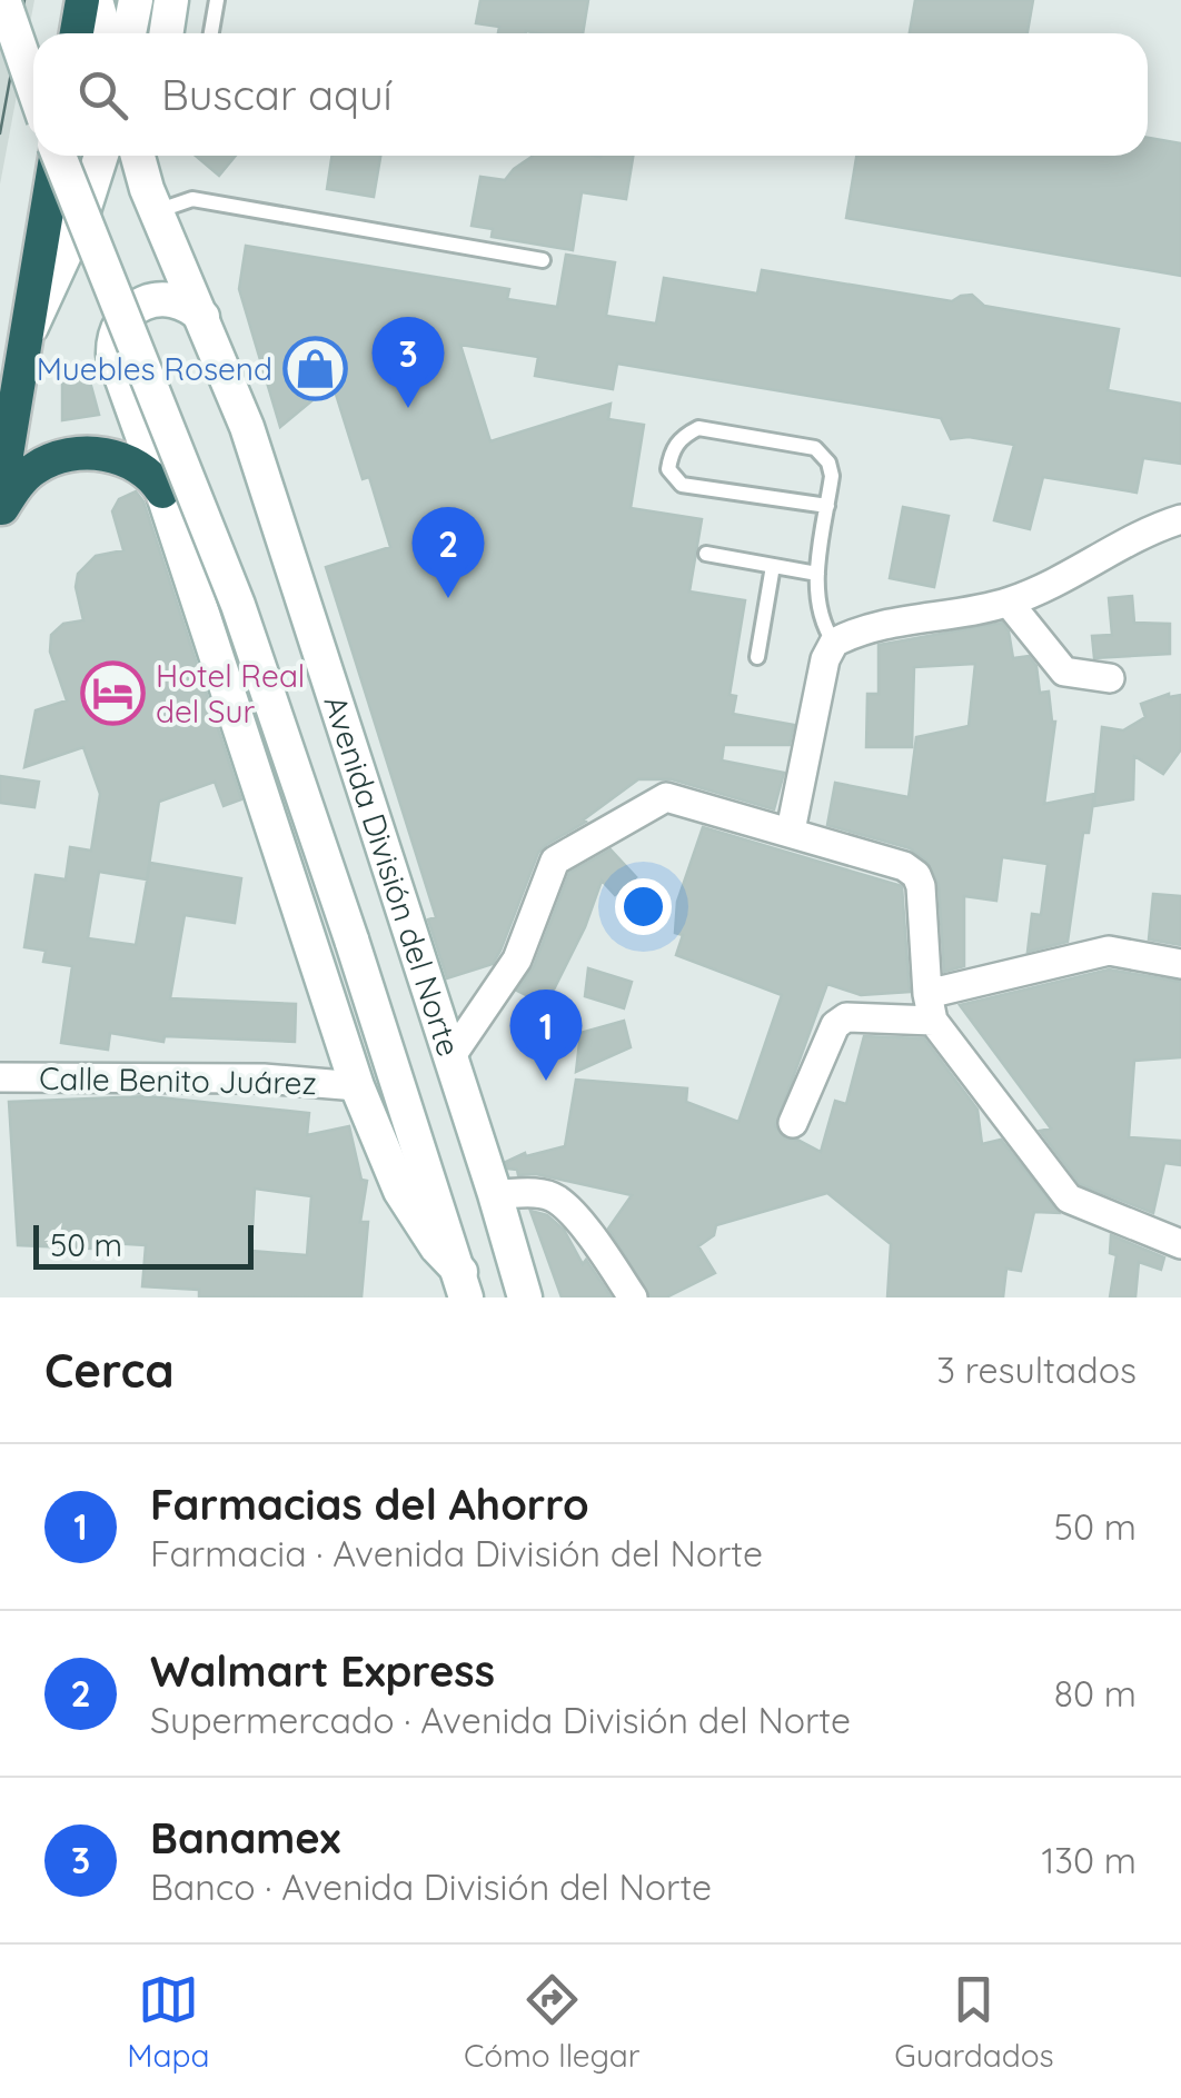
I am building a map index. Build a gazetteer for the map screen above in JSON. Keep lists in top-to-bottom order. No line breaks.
{"streets":{"main road":["Avenida División del Norte"],"street":["Calle Benito Juárez"]},"crossings":[["Avenida División del Norte","Calle Benito Juárez"]],"places":{"shop":["Muebles Rosend"],"hotel":["Hotel Real del Sur"]},"scale_bar":"50 m","page":{"search":"Buscar aquí","pins":["3","2","1"],"scale":"50 m","heading":["Cerca","3 resultados"],"list":[{"mark":"1","name":"Farmacias del Ahorro","note":"Farmacia · Avenida División del Norte","value":"50 m"},{"mark":"2","name":"Walmart Express","note":"Supermercado · Avenida División del Norte","value":"80 m"},{"mark":"3","name":"Banamex","note":"Banco · Avenida División del Norte","value":"130 m"}],"nav":["Mapa","Cómo llegar","Guardados"]}}
